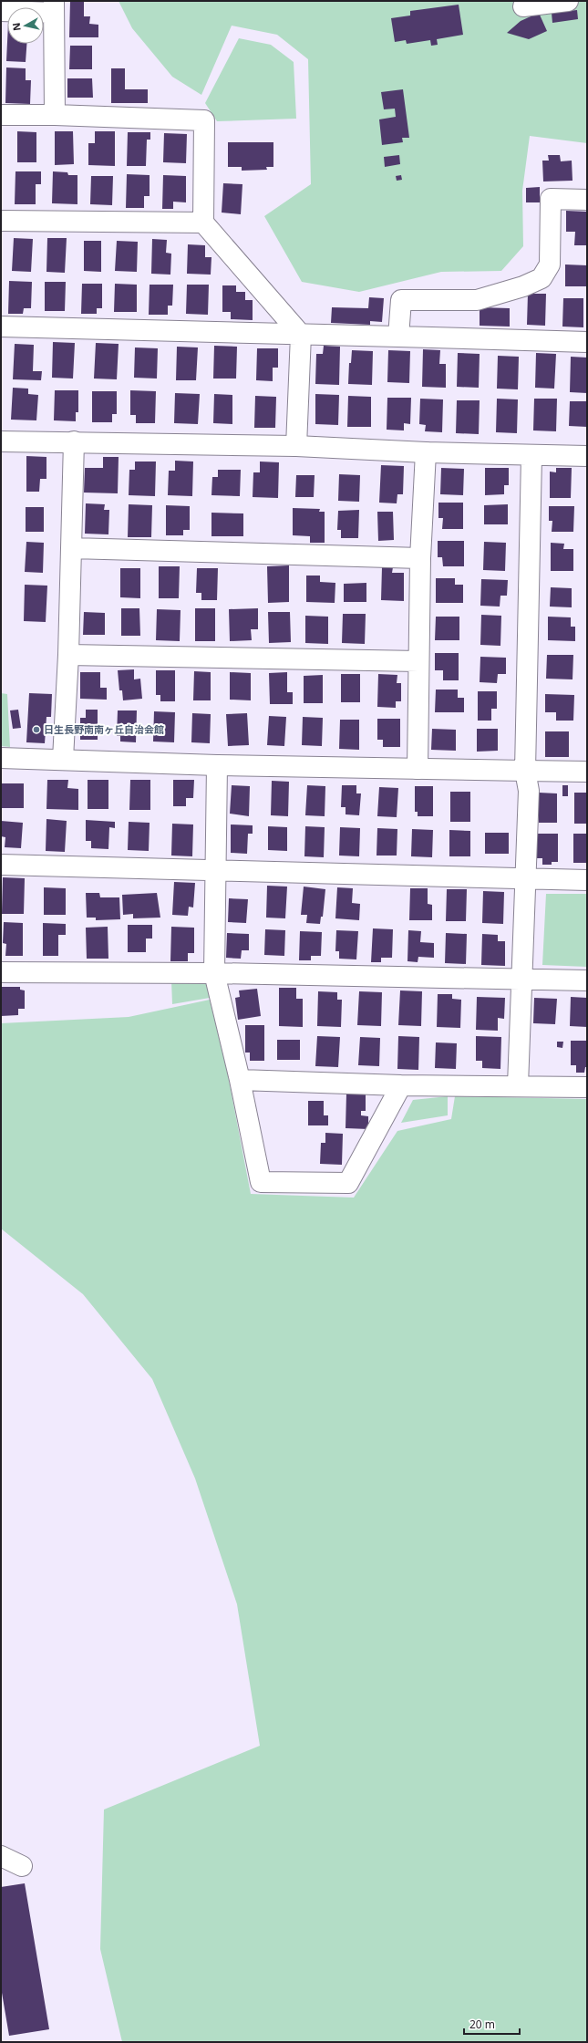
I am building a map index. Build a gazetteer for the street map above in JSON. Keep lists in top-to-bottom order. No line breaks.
{"places":["日生長野南南ヶ丘自治会館"],"scale_bar":"20 m","north":"left"}
